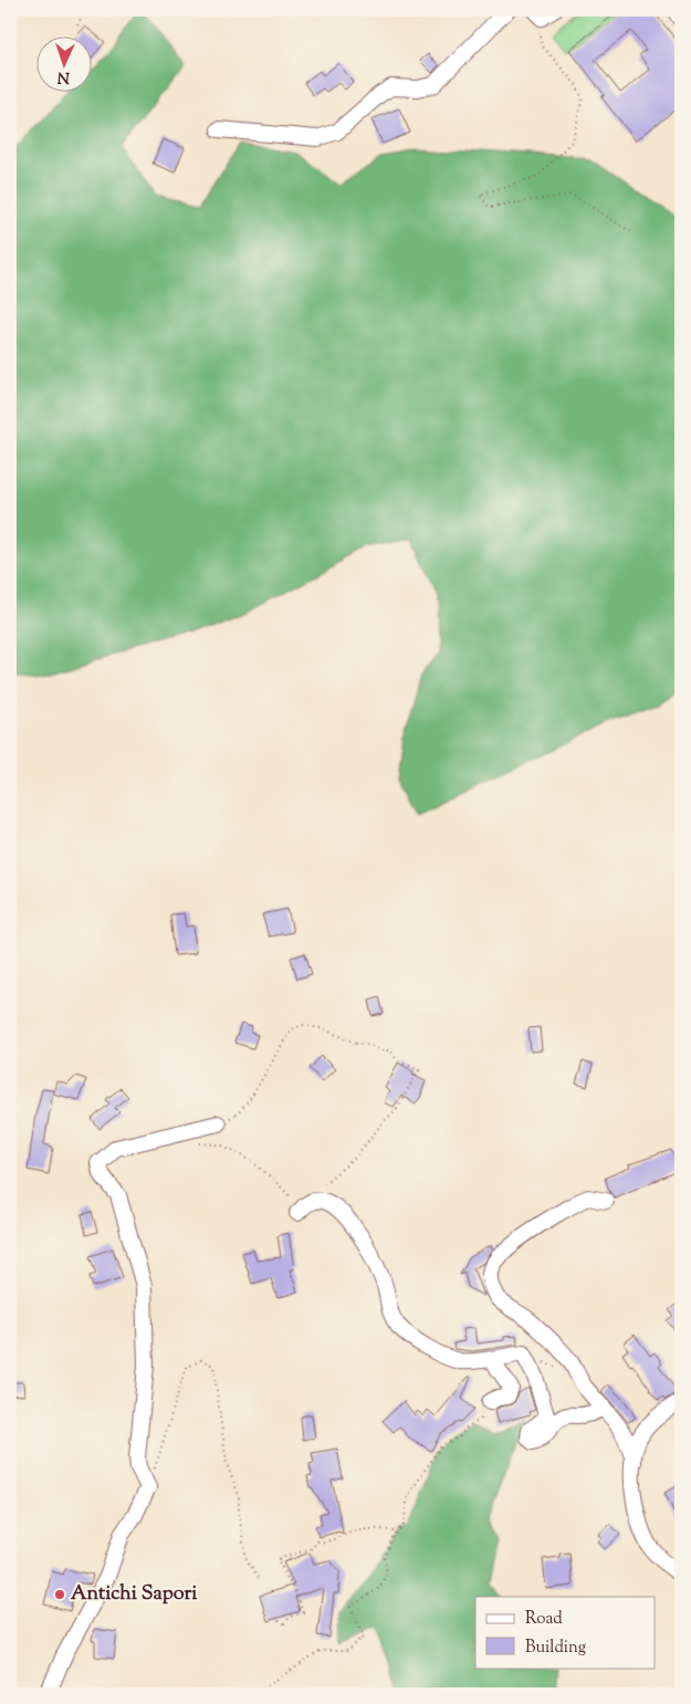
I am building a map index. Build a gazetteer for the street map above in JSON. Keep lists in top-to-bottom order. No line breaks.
{"places":["Antichi Sapori"],"legend":["Road","Building"],"north":"bottom"}
